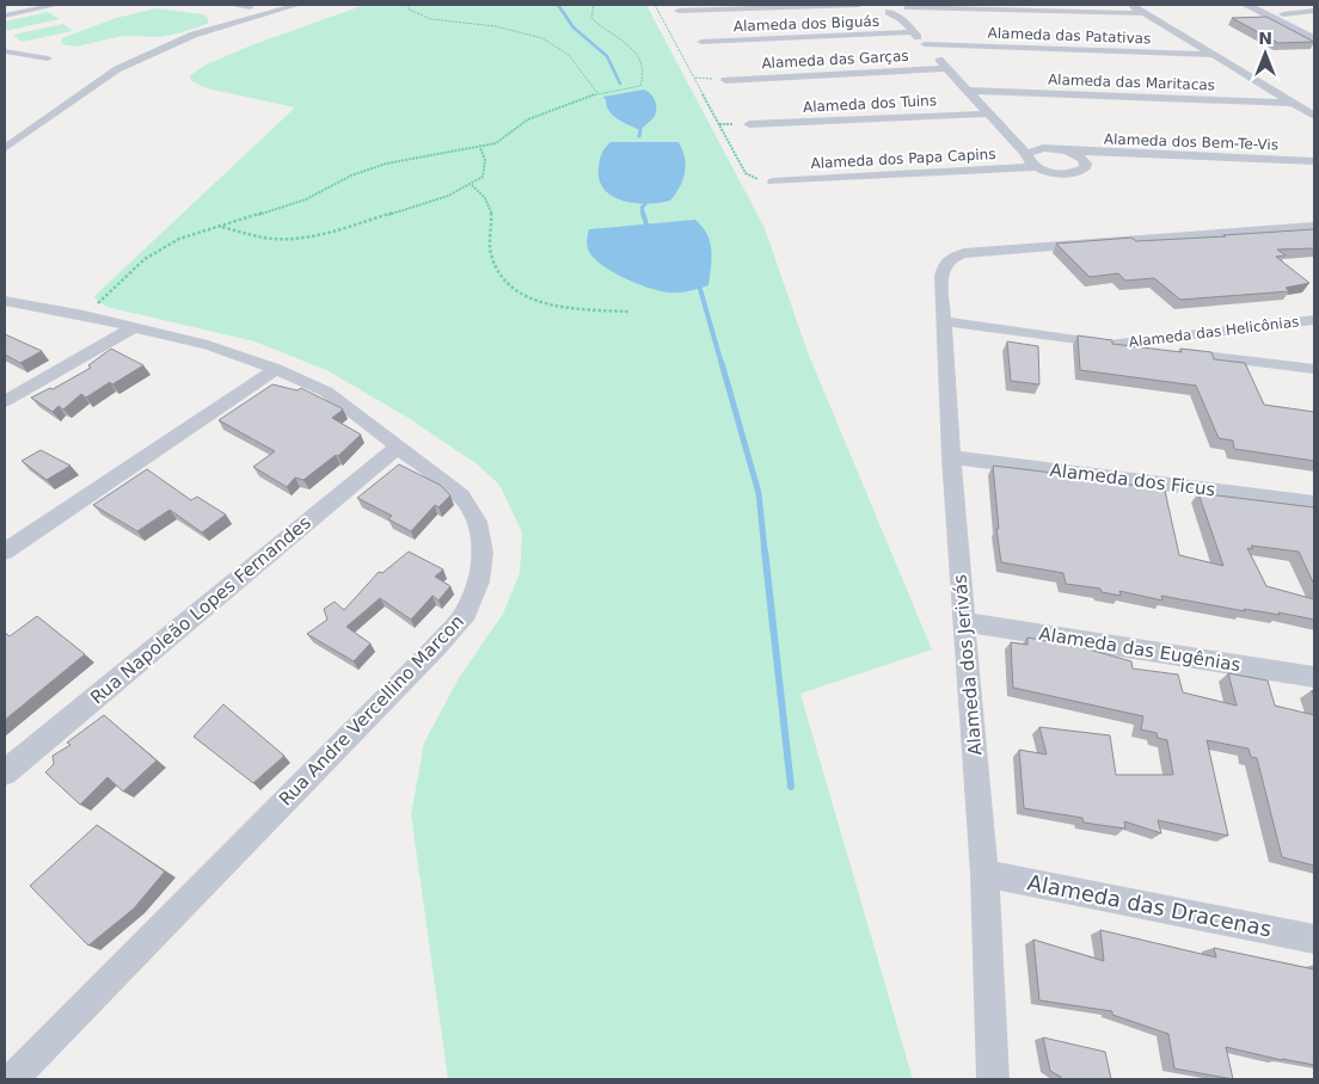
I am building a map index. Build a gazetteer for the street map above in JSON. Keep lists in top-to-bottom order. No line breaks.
{"streets":{"street":["Alameda dos Biguás","Alameda das Patativas","Alameda das Garças","Alameda das Maritacas","Alameda dos Tuins","Alameda dos Bem-Te-Vis","Alameda dos Papa Capins","Alameda das Helicônias","Alameda dos Ficus","Rua Napoleão Lopes Fernandes","Alameda das Eugênias","Alameda dos Jerivás","Rua Andre Vercellino Marcon","Alameda das Dracenas"]},"crossings":[["Alameda dos Bem-Te-Vis","Alameda dos Papa Capins"],["Alameda dos Ficus","Alameda dos Jerivás"],["Rua Napoleão Lopes Fernandes","Rua Andre Vercellino Marcon"],["Alameda das Eugênias","Alameda dos Jerivás"],["Alameda dos Jerivás","Alameda das Dracenas"]],"north":"top"}
